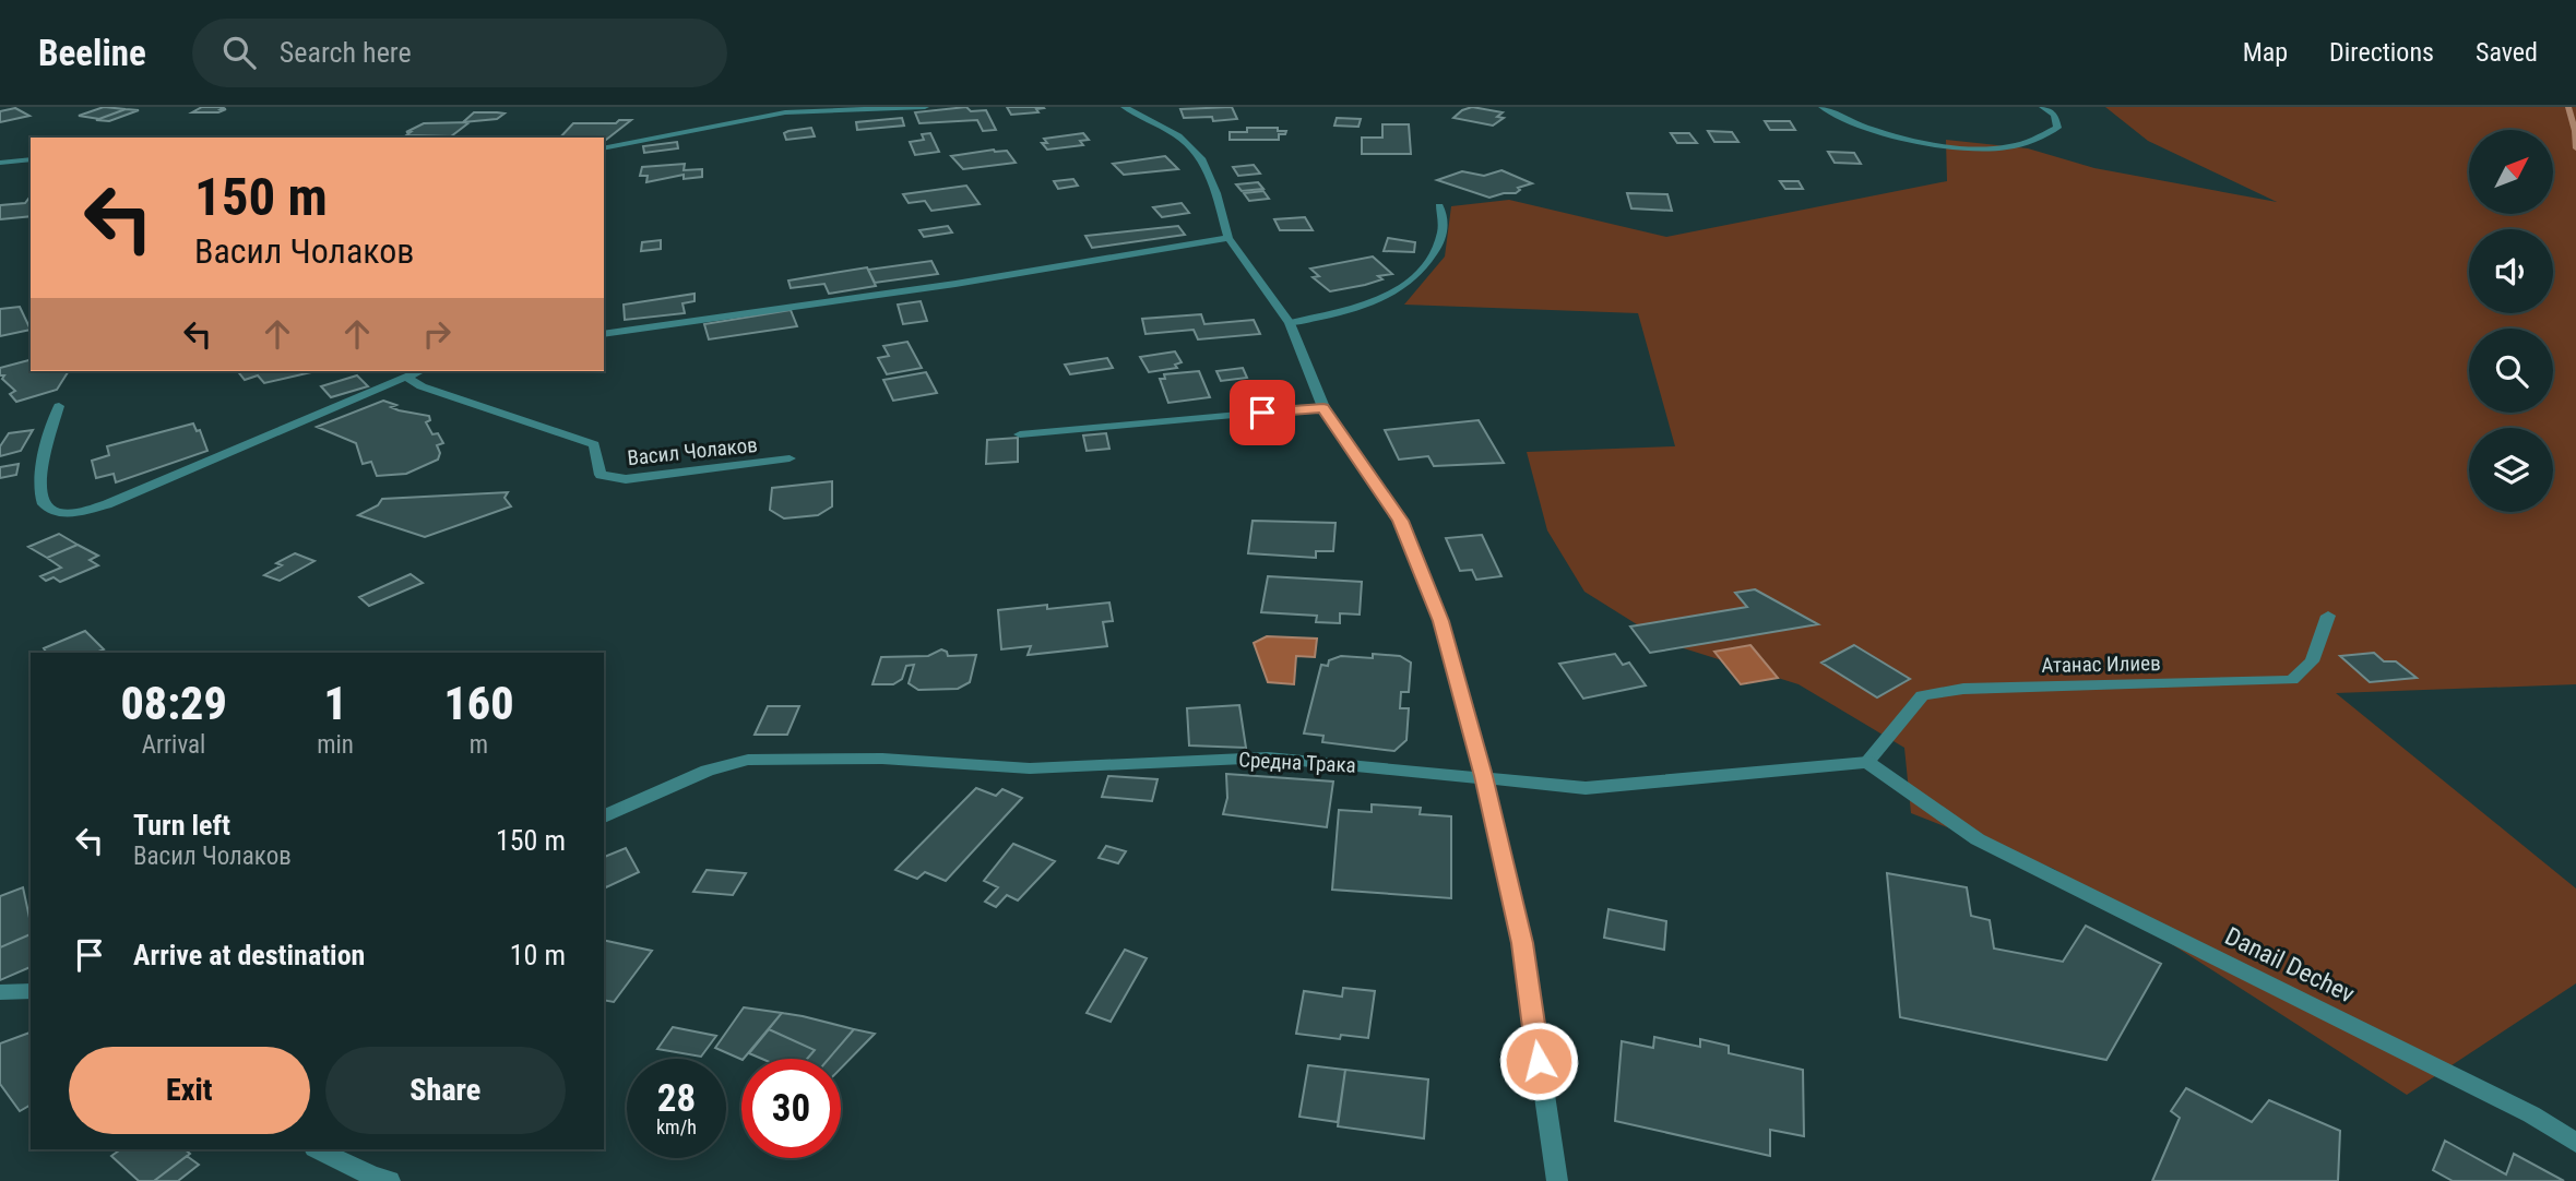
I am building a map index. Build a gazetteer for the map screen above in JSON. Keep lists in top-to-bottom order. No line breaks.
{"streets":{"street":["Васил Чолаков","Атанас Илиев","Средна Трака","Danail Dechev"]},"crossings":[["Атанас Илиев","Средна Трака"],["Атанас Илиев","Danail Dechev"],["Средна Трака","Danail Dechev"]],"north":"top right","page":{"header":"Beeline","search":"Search here","nav":["Map","Directions","Saved"],"turn":["150 m","Васил Чолаков"],"eta":["08:29","Arrival","1","min","160","m"],"list":[{"name":"Turn left","note":"Васил Чолаков","value":"150 m"},{"name":"Arrive at destination","value":"10 m"}],"buttons":["Exit","Share"],"speed":"28 km/h","limit":"30"}}
